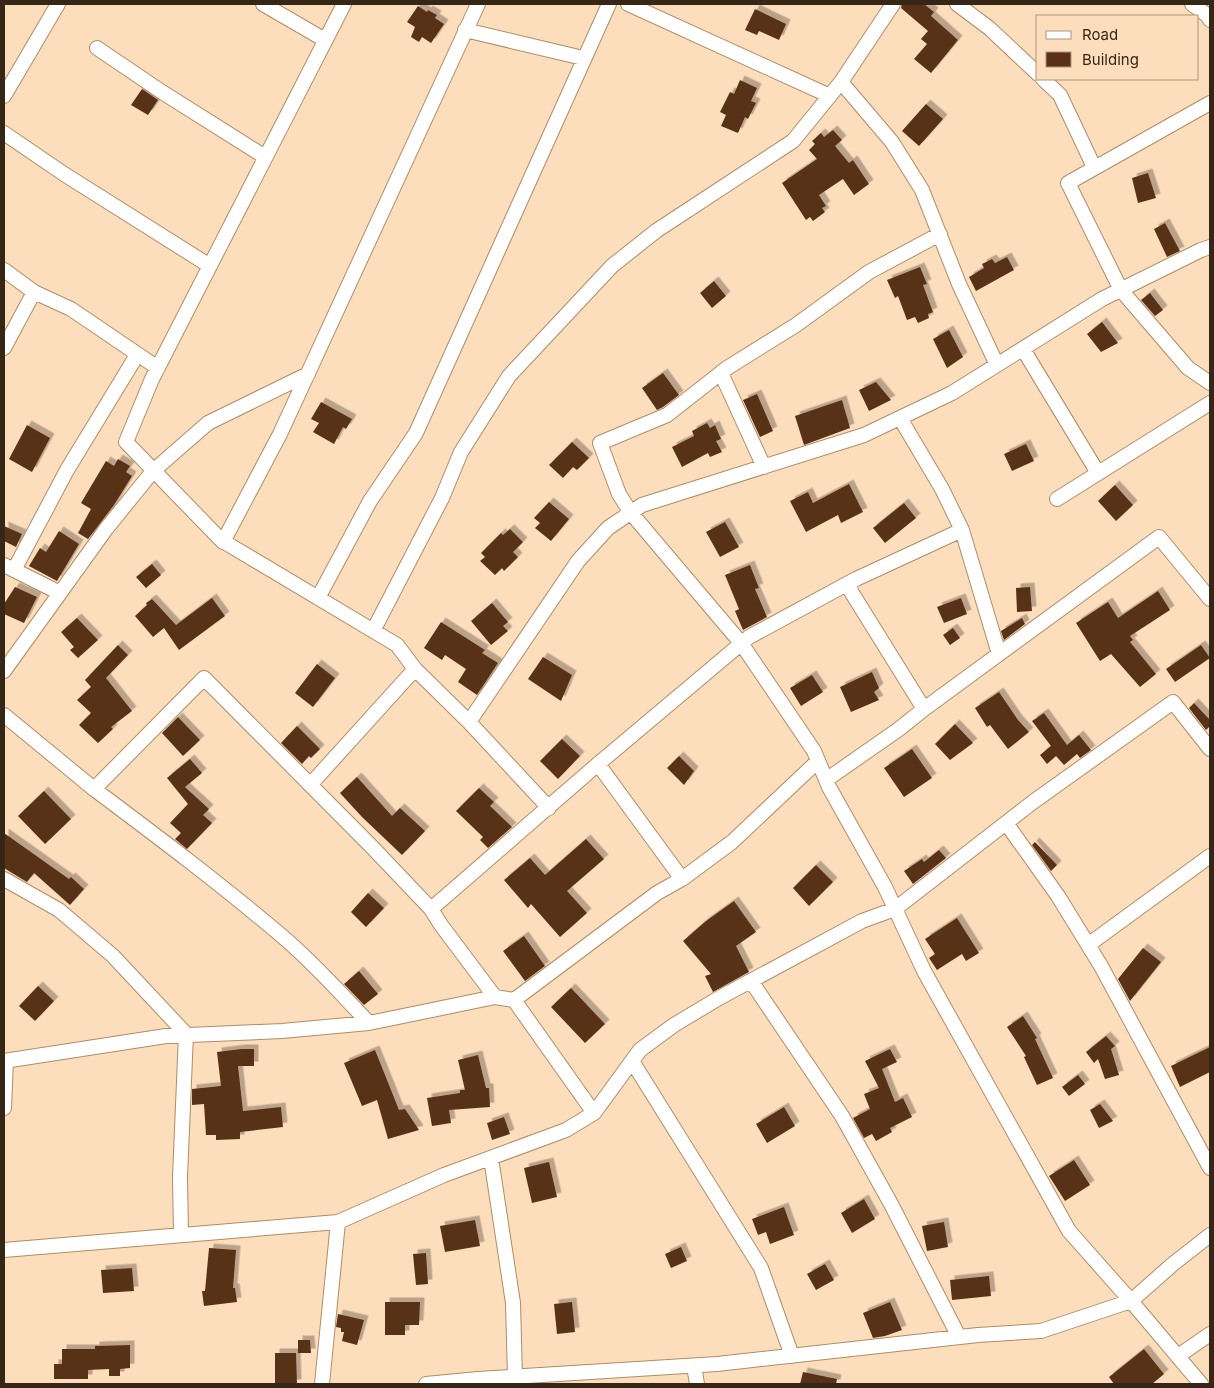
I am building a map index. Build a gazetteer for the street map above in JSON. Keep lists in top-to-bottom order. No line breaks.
{"legend":["Road","Building"]}
